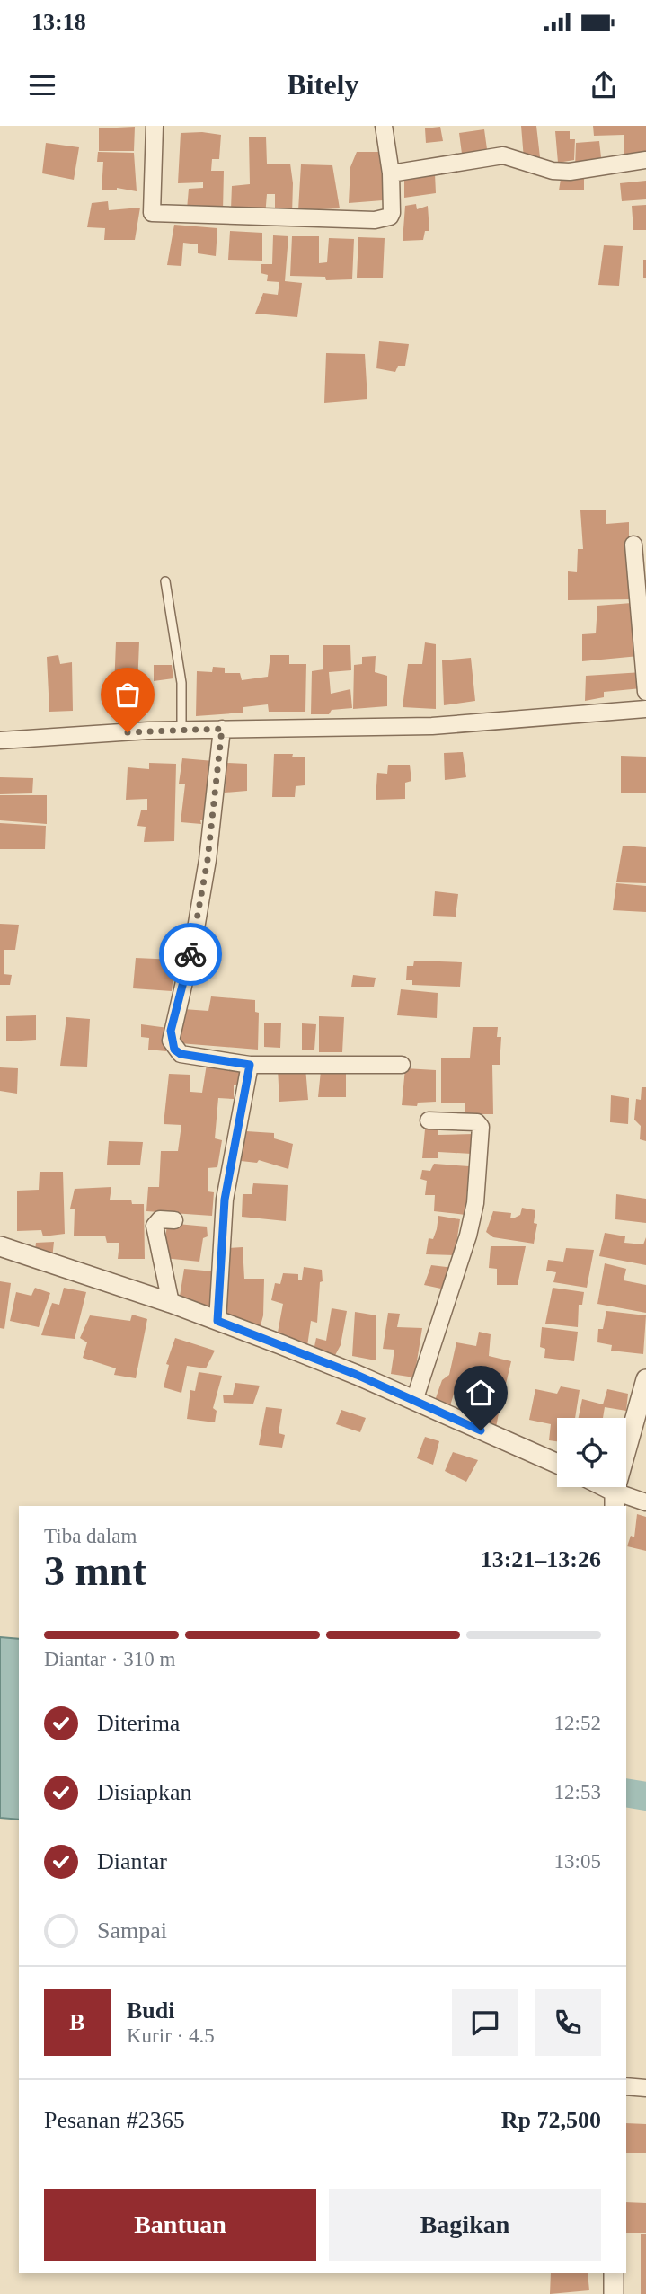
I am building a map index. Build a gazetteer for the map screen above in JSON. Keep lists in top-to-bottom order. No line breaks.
{"page":{"status":"13:18","header":"Bitely","heading":["3 mnt","Tiba dalam","13:21–13:26"],"panel":["Budi","Kurir · 4.5","Pesanan #2365","Rp 72,500"],"bar":"Diantar · 310 m","list":[["Diterima","12:52"],["Disiapkan","12:53"],["Diantar","13:05"],"Sampai"],"round":"B","buttons":["Bantuan","Bagikan"]}}
